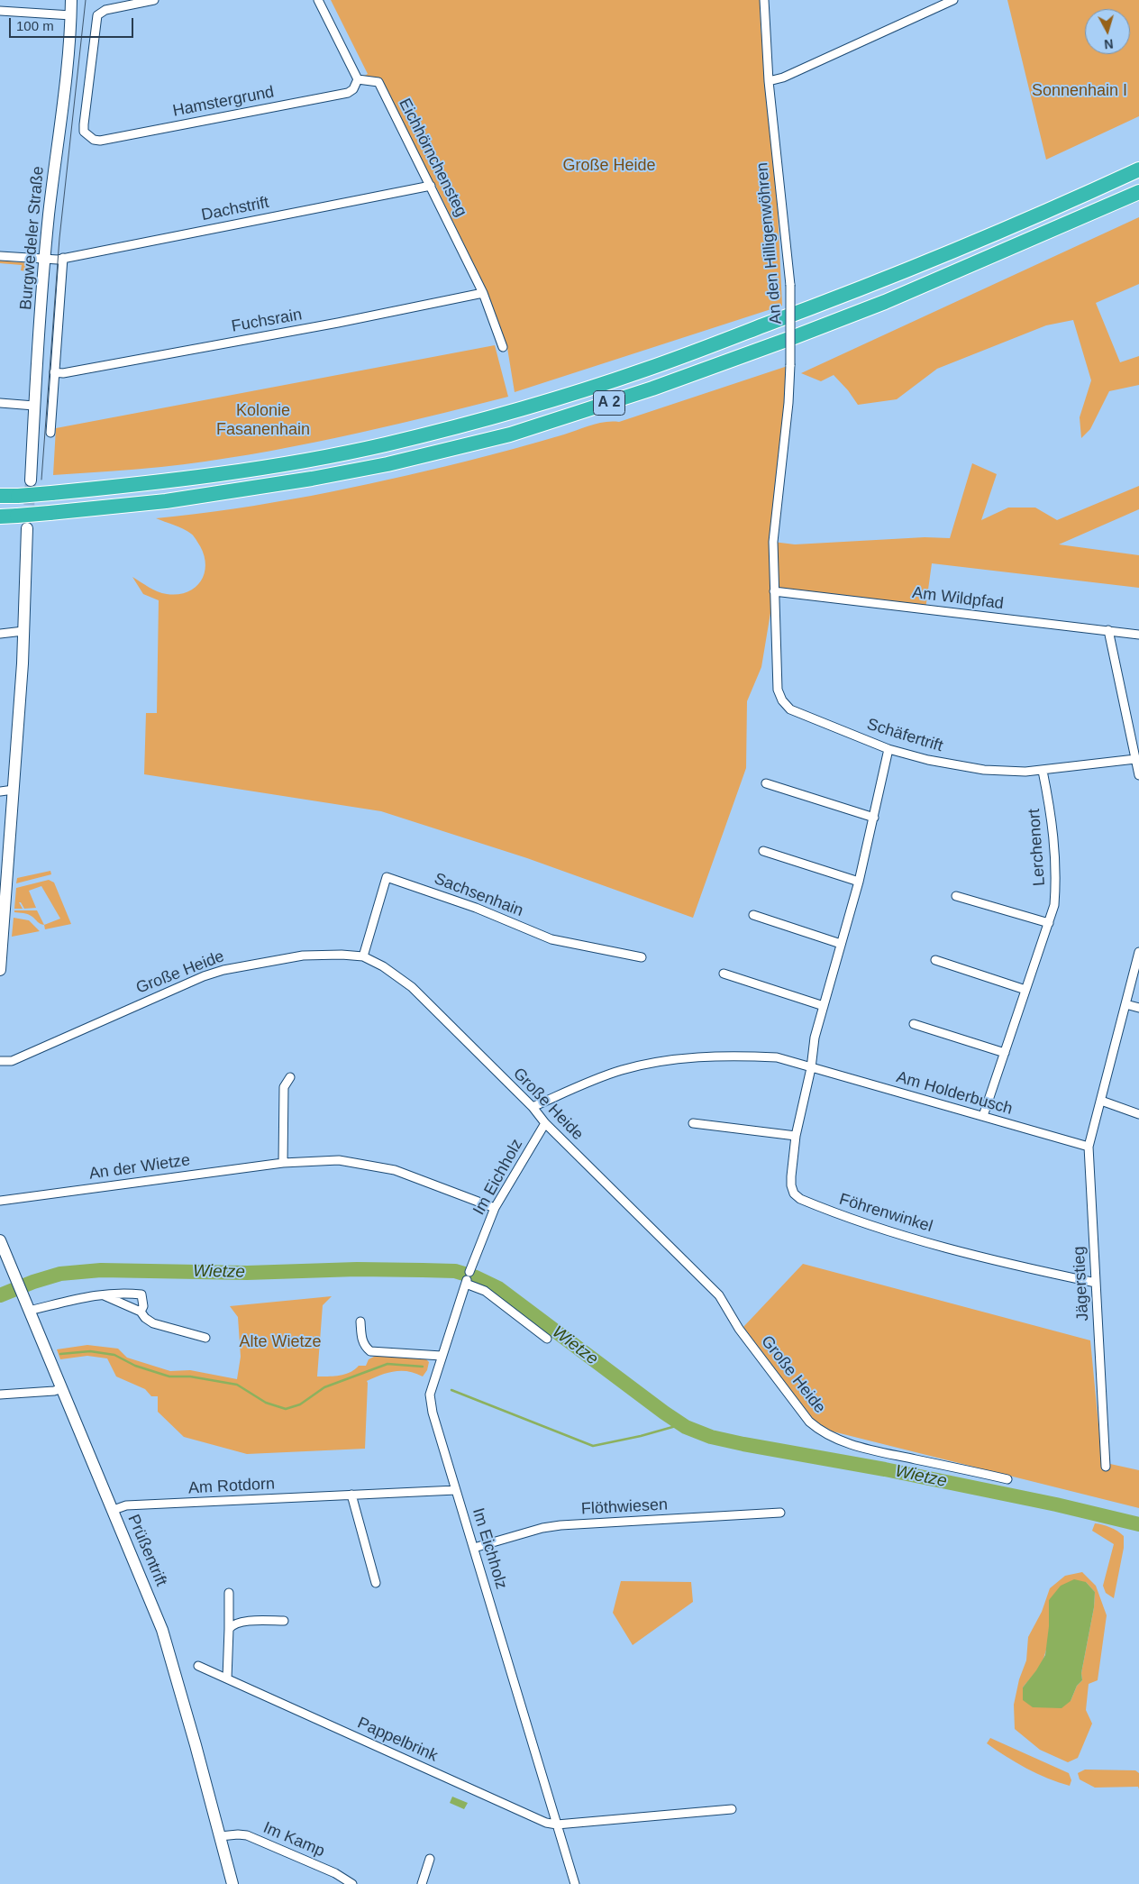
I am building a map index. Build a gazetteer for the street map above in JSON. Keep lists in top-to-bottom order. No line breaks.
{"streets":{"highway":["A 2"],"main road":["Burgwedeler Straße","Prüßentrift"],"street":["Hamstergrund","Eichhörnchensteg","Dachstrift","An den Hilligenwöhren","Fuchsrain","Am Wildpfad","Schäfertrift","Lerchenort","Sachsenhain","Große Heide","Am Holderbusch","An der Wietze","Im Eichholz","Föhrenwinkel","Jägerstieg","Am Rotdorn","Flöthwiesen","Pappelbrink","Im Kamp"]},"crossings":[["Hamstergrund","Eichhörnchensteg"],["Eichhörnchensteg","Dachstrift"],["Eichhörnchensteg","Fuchsrain"],["Dachstrift","Burgwedeler Straße"],["Burgwedeler Straße","Fuchsrain"],["An den Hilligenwöhren","Am Wildpfad"],["An den Hilligenwöhren","Schäfertrift"],["Am Wildpfad","Schäfertrift"],["Schäfertrift","Lerchenort"],["Schäfertrift","Föhrenwinkel"],["Lerchenort","Am Holderbusch"],["Sachsenhain","Große Heide"],["Große Heide","Am Holderbusch"],["Große Heide","Im Eichholz"],["Am Holderbusch","Föhrenwinkel"],["Am Holderbusch","Jägerstieg"],["An der Wietze","Im Eichholz"],["Im Eichholz","Am Rotdorn"],["Im Eichholz","Flöthwiesen"],["Im Eichholz","Pappelbrink"],["Föhrenwinkel","Jägerstieg"],["Am Rotdorn","Prüßentrift"],["Prüßentrift","Im Kamp"]],"water":["Wietze"],"parks":["Sonnenhain I","Große Heide","Kolonie Fasanenhain","Alte Wietze"],"scale_bar":"100 m","north":"bottom"}
